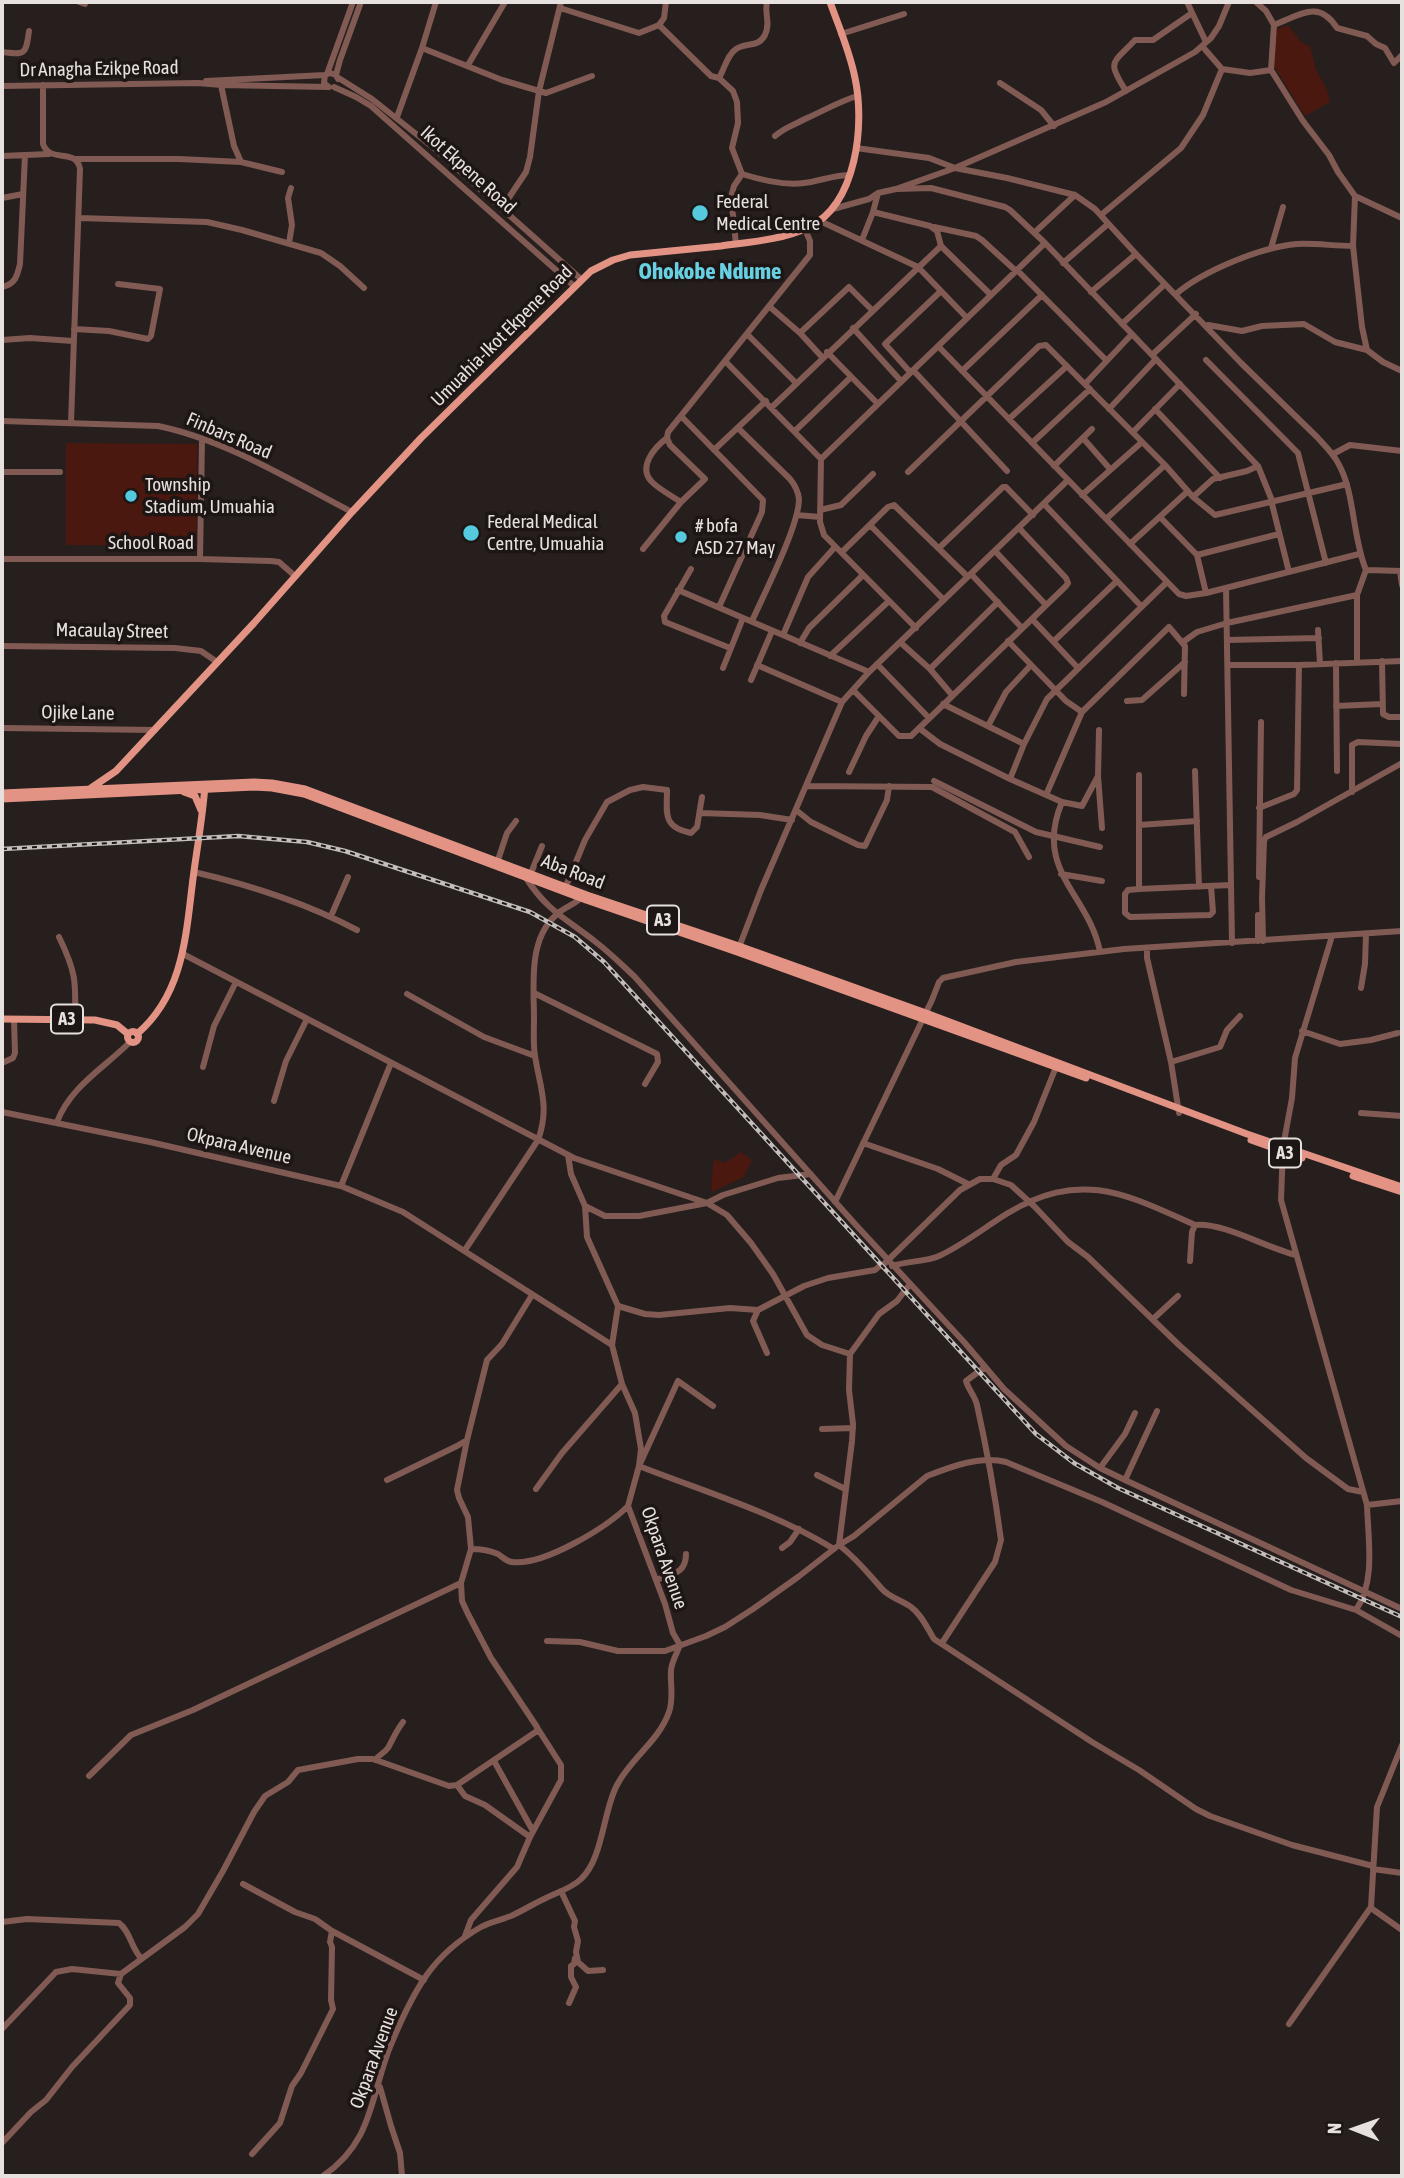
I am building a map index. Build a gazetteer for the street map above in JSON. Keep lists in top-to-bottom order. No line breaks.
{"streets":{"main road":["Umuahia-Ikot Ekpene Road","Aba Road","A3"],"street":["Dr Anagha Ezikpe Road","Ikot Ekpene Road","Finbars Road","School Road","Macaulay Street","Ojike Lane","Okpara Avenue"]},"crossings":[["Dr Anagha Ezikpe Road","Ikot Ekpene Road"],["Ikot Ekpene Road","Umuahia-Ikot Ekpene Road"],["Umuahia-Ikot Ekpene Road","Finbars Road"],["Umuahia-Ikot Ekpene Road","School Road"],["Umuahia-Ikot Ekpene Road","Macaulay Street"],["Umuahia-Ikot Ekpene Road","Ojike Lane"],["Aba Road","A3"]],"districts":["Ohokobe Ndume"],"places":["Federal Medical Centre","Township Stadium, Umuahia","Federal Medical Centre, Umuahia","# bofa ASD 27 May"],"north":"left"}
